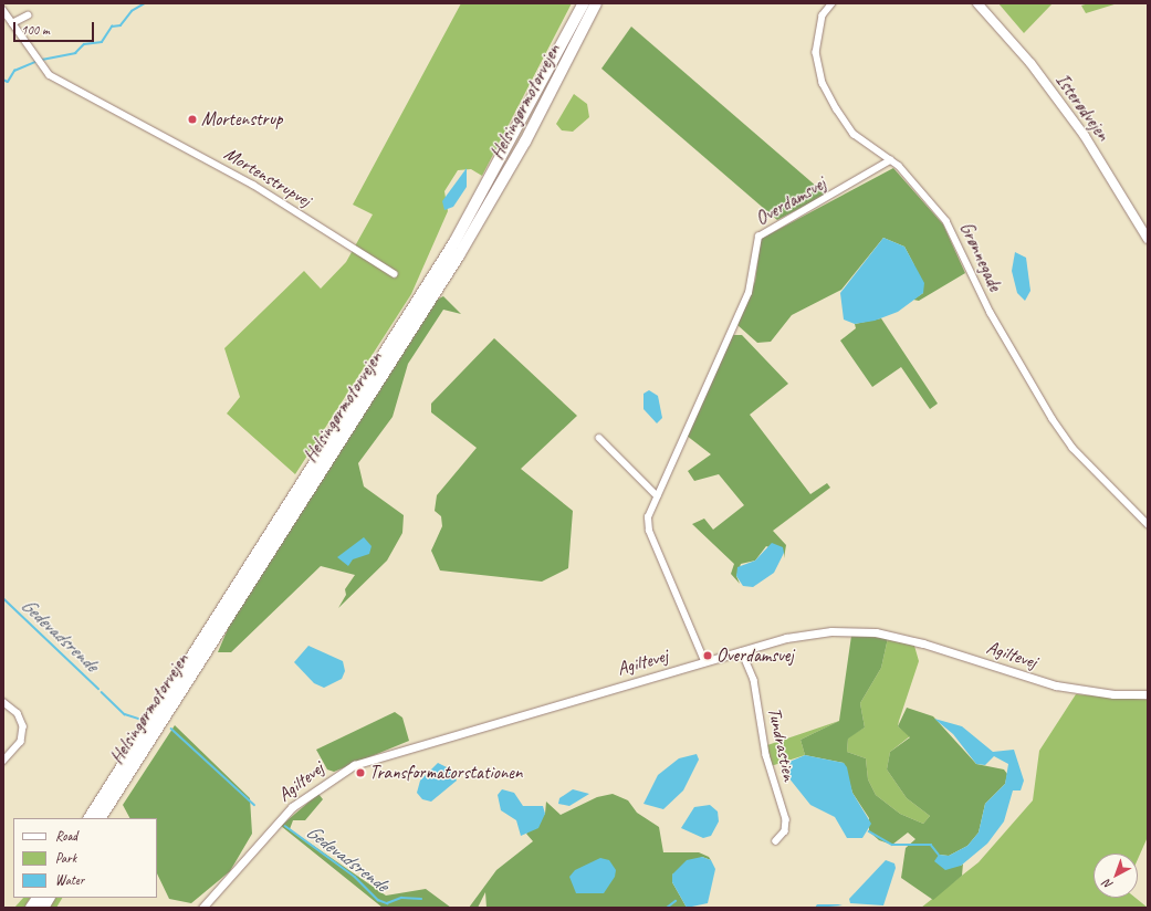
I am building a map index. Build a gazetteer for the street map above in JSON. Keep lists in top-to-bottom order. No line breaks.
{"streets":{"highway":["Helsingørmotorvejen"],"main road":["Isterødvejen"],"street":["Mortenstrupvej","Overdamsvej","Grønnegade","Agiltevej","Tundrastien"]},"crossings":[["Overdamsvej","Grønnegade"],["Overdamsvej","Agiltevej"],["Agiltevej","Tundrastien"]],"water":["Gedevadsrende"],"places":["Mortenstrup","Overdamsvej","Transformatorstationen"],"legend":["Road","Park","Water"],"scale_bar":"100 m","north":"bottom left"}
